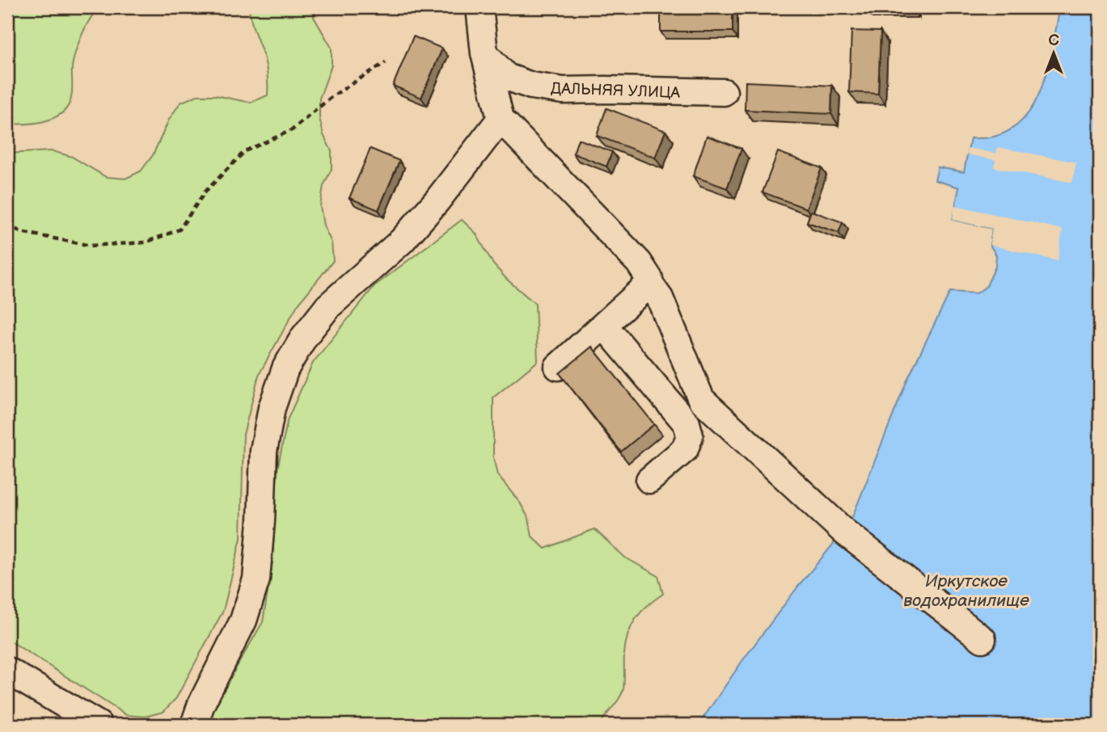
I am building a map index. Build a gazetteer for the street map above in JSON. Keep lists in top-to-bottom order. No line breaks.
{"streets":{"street":["ДАЛЬНЯЯ УЛИЦА"]},"water":["Иркутское водохранилище"],"north":"top"}
